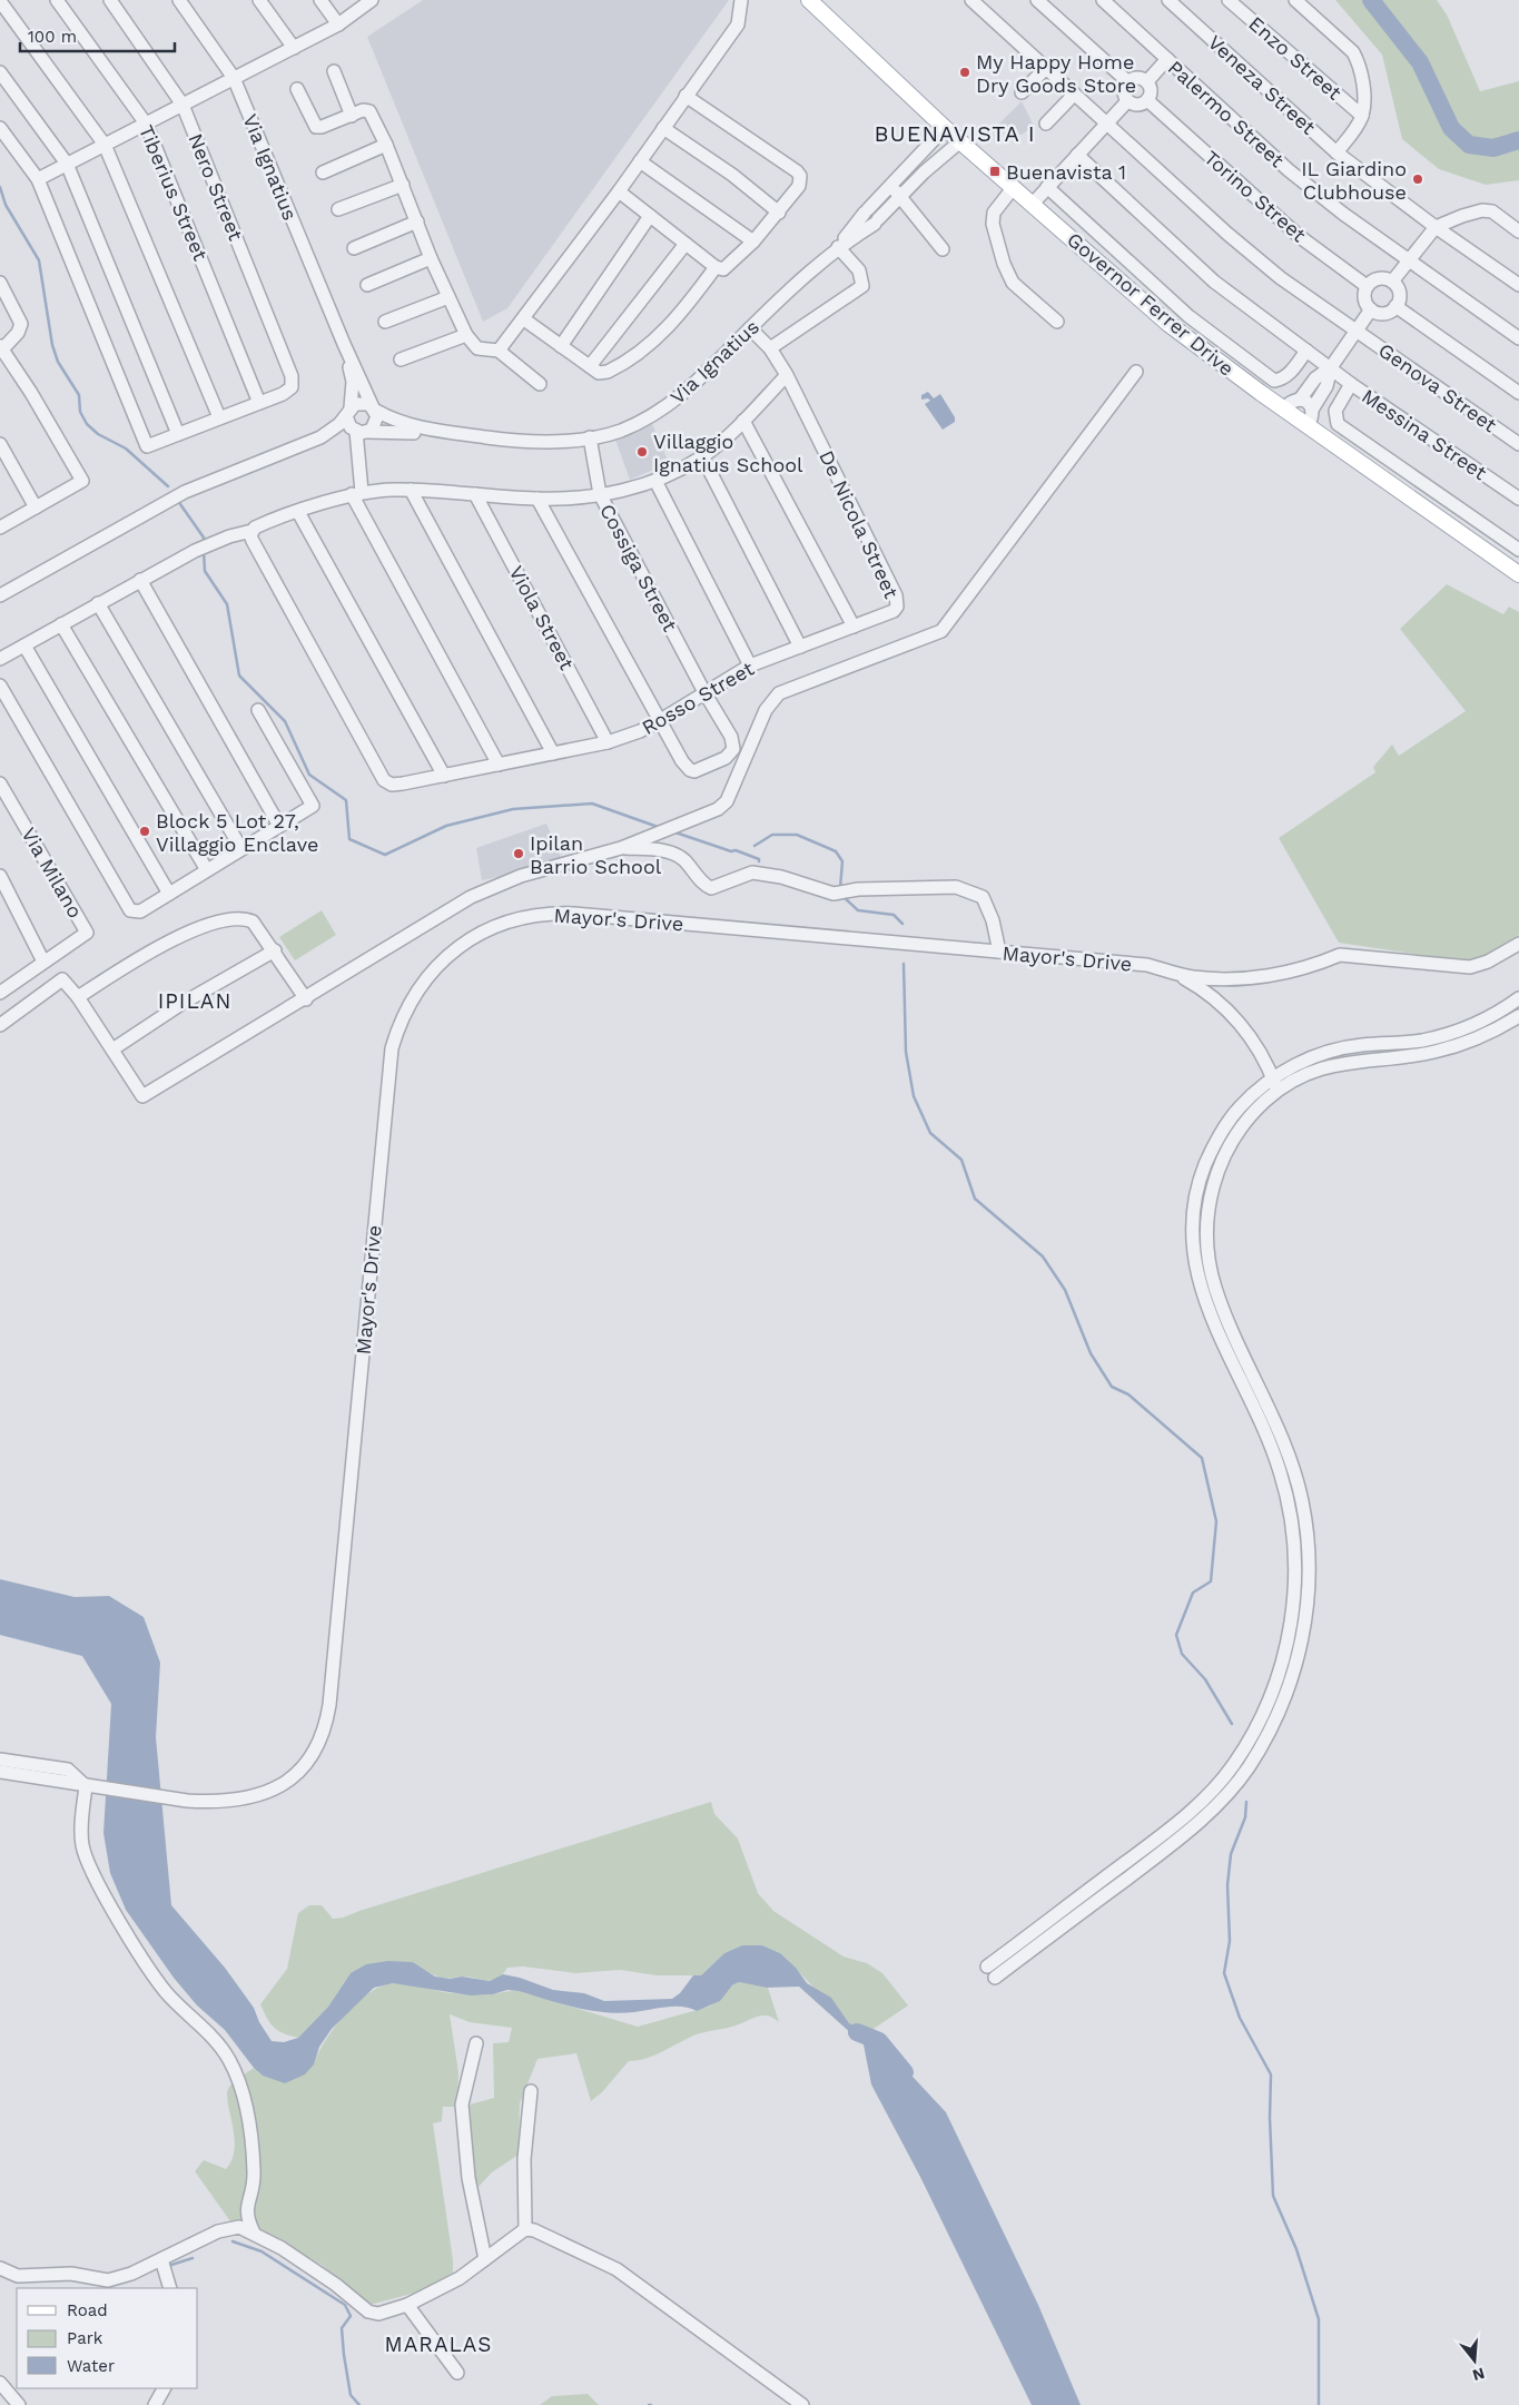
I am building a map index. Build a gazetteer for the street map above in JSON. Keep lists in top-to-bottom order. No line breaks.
{"streets":{"main road":["Governor Ferrer Drive"],"street":["Enzo Street","Veneza Street","Palermo Street","Via Ignatius","Nero Street","Tiberius Street","Torino Street","Genova Street","Messina Street","De Nicola Street","Cossiga Street","Viola Street","Rosso Street","Via Milano","Mayor's Drive"]},"crossings":[["Via Ignatius","Governor Ferrer Drive"],["Via Ignatius","De Nicola Street"],["Via Ignatius","Cossiga Street"],["Nero Street","Tiberius Street"],["De Nicola Street","Rosso Street"],["Cossiga Street","Rosso Street"],["Viola Street","Rosso Street"]],"districts":["BUENAVISTA I","IPILAN","MARALAS"],"places":{"other":["My Happy Home Dry Goods Store","IL Giardino Clubhouse","Villaggio Ignatius School","Block 5 Lot 27, Villaggio Enclave","Ipilan Barrio School"],"transit":["Buenavista 1"]},"legend":["Road","Park","Water"],"scale_bar":"100 m","north":"bottom"}
